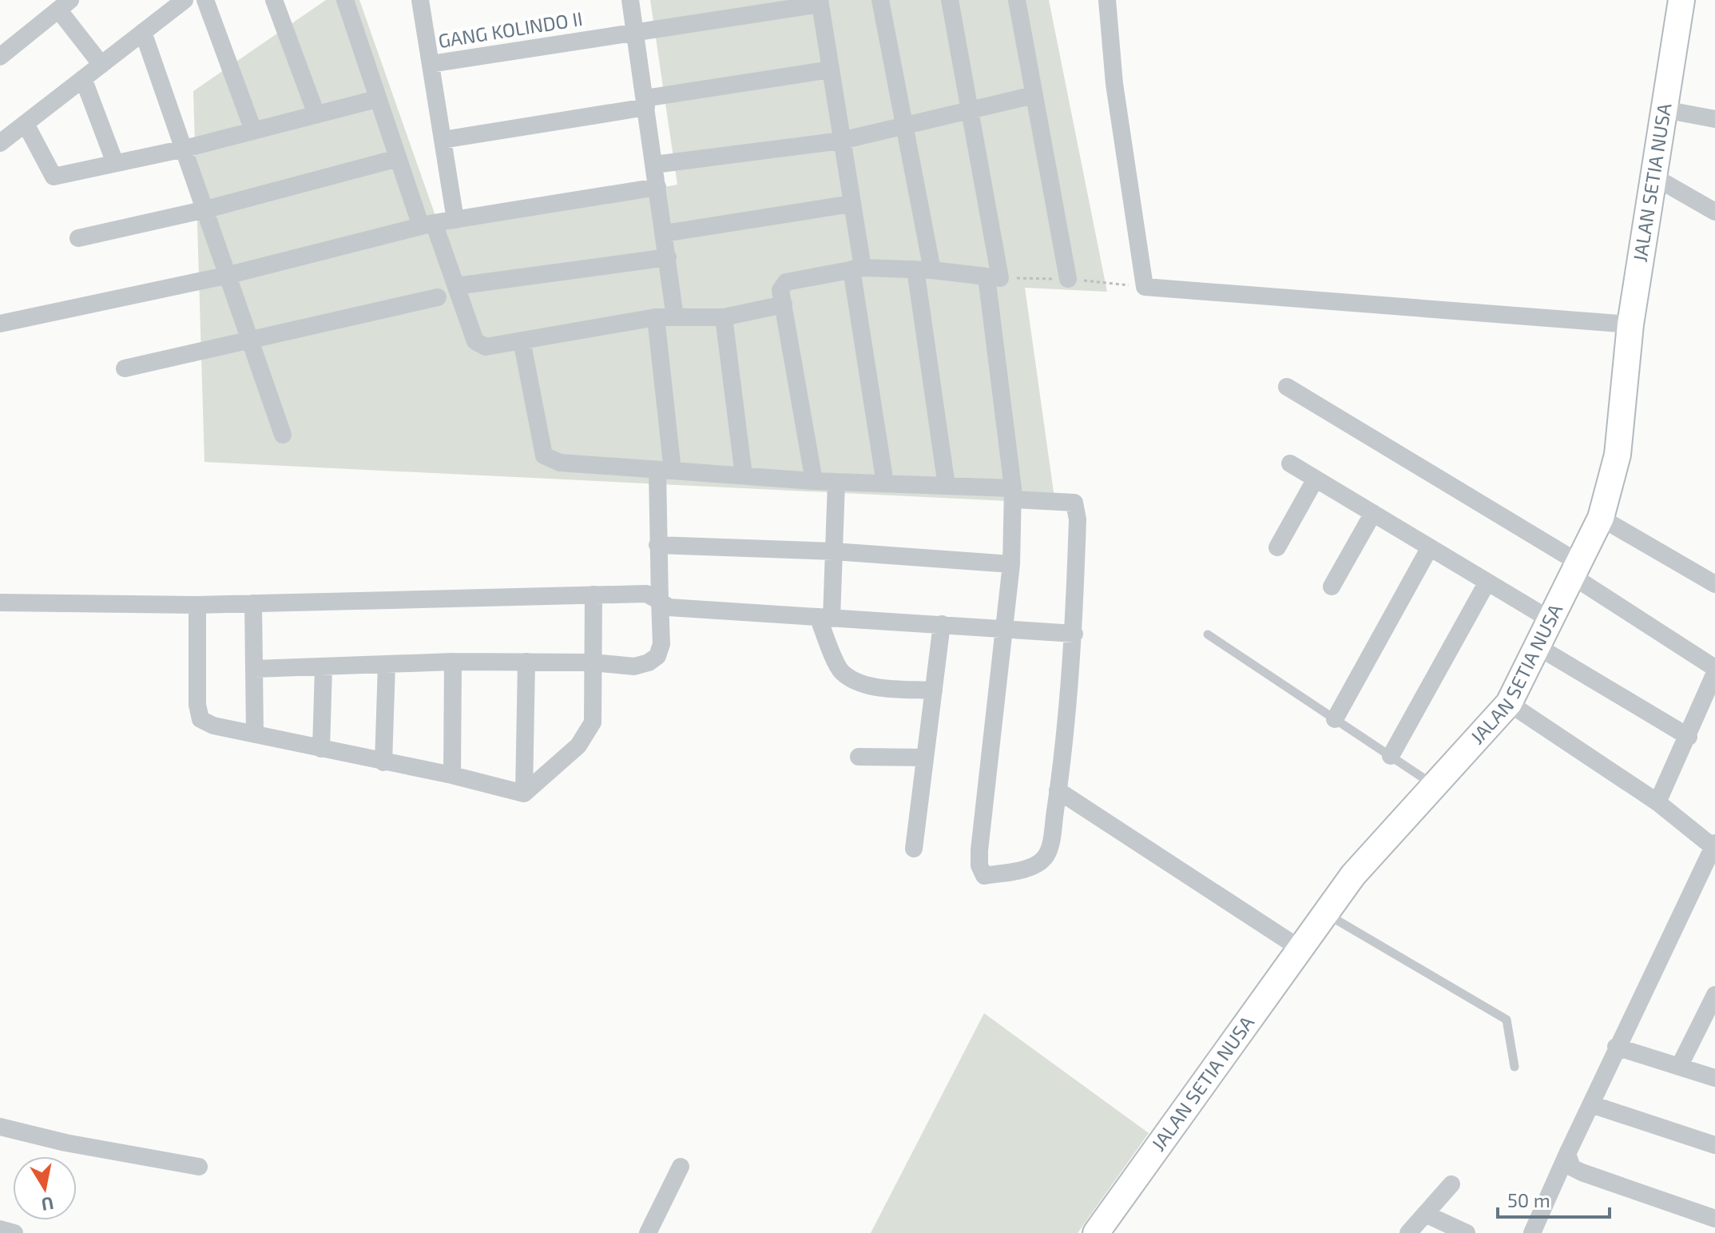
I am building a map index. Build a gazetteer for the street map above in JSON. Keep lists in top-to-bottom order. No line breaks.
{"streets":{"street":["GANG KOLINDO II","JALAN SETIA NUSA"]},"scale_bar":"50 m","north":"bottom"}
